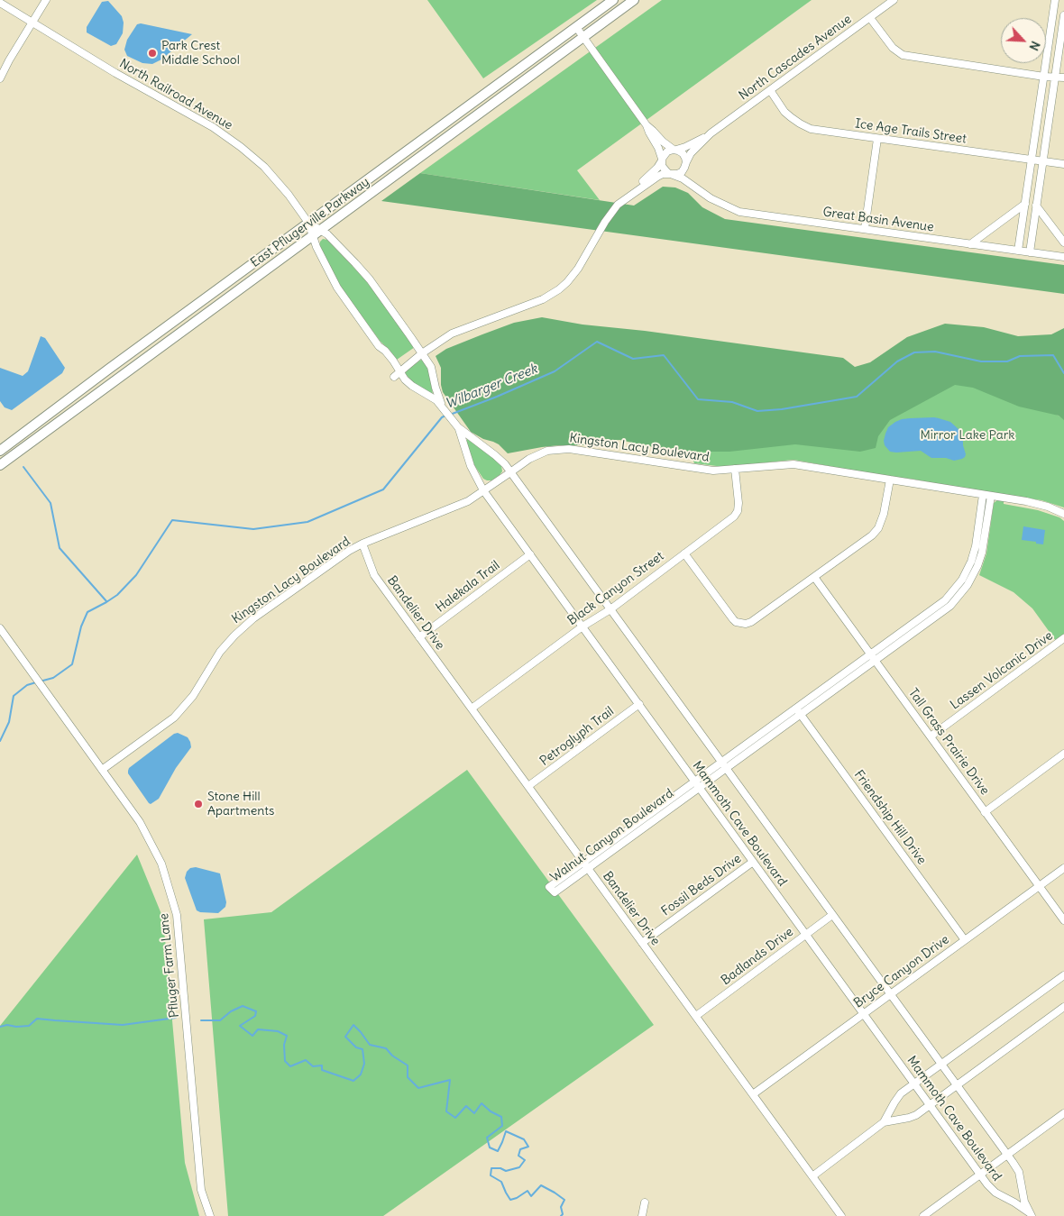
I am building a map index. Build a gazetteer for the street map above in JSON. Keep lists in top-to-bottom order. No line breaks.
{"streets":{"main road":["East Pflugerville Parkway"],"street":["North Cascades Avenue","North Railroad Avenue","Ice Age Trails Street","Great Basin Avenue","Kingston Lacy Boulevard","Halekala Trail","Black Canyon Street","Bandelier Drive","Lassen Volcanic Drive","Petroglyph Trail","Tall Grass Prairie Drive","Friendship Hill Drive","Mammoth Cave Boulevard","Walnut Canyon Boulevard","Fossil Beds Drive","Badlands Drive","Pfluger Farm Lane","Bryce Canyon Drive"]},"crossings":[["North Cascades Avenue","Ice Age Trails Street"],["North Cascades Avenue","Great Basin Avenue"],["North Railroad Avenue","East Pflugerville Parkway"],["North Railroad Avenue","Mammoth Cave Boulevard"],["East Pflugerville Parkway","Mammoth Cave Boulevard"],["Kingston Lacy Boulevard","Black Canyon Street"],["Kingston Lacy Boulevard","Bandelier Drive"],["Kingston Lacy Boulevard","Mammoth Cave Boulevard"],["Kingston Lacy Boulevard","Walnut Canyon Boulevard"],["Kingston Lacy Boulevard","Pfluger Farm Lane"],["Halekala Trail","Bandelier Drive"],["Halekala Trail","Mammoth Cave Boulevard"],["Black Canyon Street","Bandelier Drive"],["Black Canyon Street","Mammoth Cave Boulevard"],["Bandelier Drive","Petroglyph Trail"],["Bandelier Drive","Walnut Canyon Boulevard"],["Bandelier Drive","Fossil Beds Drive"],["Bandelier Drive","Badlands Drive"],["Bandelier Drive","Bryce Canyon Drive"],["Lassen Volcanic Drive","Tall Grass Prairie Drive"],["Petroglyph Trail","Mammoth Cave Boulevard"],["Tall Grass Prairie Drive","Walnut Canyon Boulevard"],["Tall Grass Prairie Drive","Bryce Canyon Drive"],["Friendship Hill Drive","Walnut Canyon Boulevard"],["Friendship Hill Drive","Bryce Canyon Drive"],["Mammoth Cave Boulevard","Walnut Canyon Boulevard"],["Mammoth Cave Boulevard","Fossil Beds Drive"],["Mammoth Cave Boulevard","Badlands Drive"],["Mammoth Cave Boulevard","Bryce Canyon Drive"]],"water":["Wilbarger Creek"],"parks":["Mirror Lake Park"],"places":["Park Crest Middle School","Stone Hill Apartments"],"north":"bottom right"}
